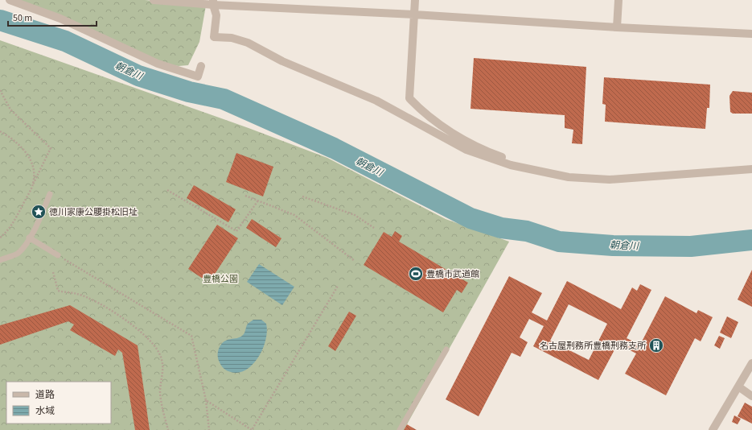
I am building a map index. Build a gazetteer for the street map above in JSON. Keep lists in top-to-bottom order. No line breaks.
{"water":["朝倉川"],"parks":["豊橋公園"],"places":{"place":["徳川家康公腰掛松旧址"],"sports":["豊橋市武道館"],"building":["名古屋刑務所豊橋刑務支所"]},"legend":["道路","水域"],"scale_bar":"50 m"}
